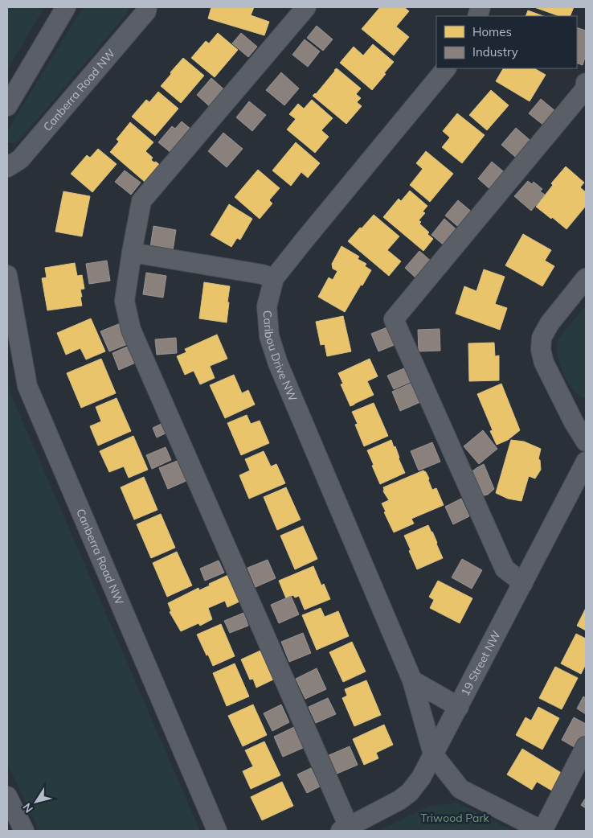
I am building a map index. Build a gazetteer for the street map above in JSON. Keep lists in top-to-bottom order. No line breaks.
{"streets":{"street":["Canberra Road NW","Caribou Drive NW","19 Street NW"]},"crossings":[["Caribou Drive NW","19 Street NW"]],"parks":["Triwood Park"],"legend":["Homes","Industry"],"north":"bottom left"}
